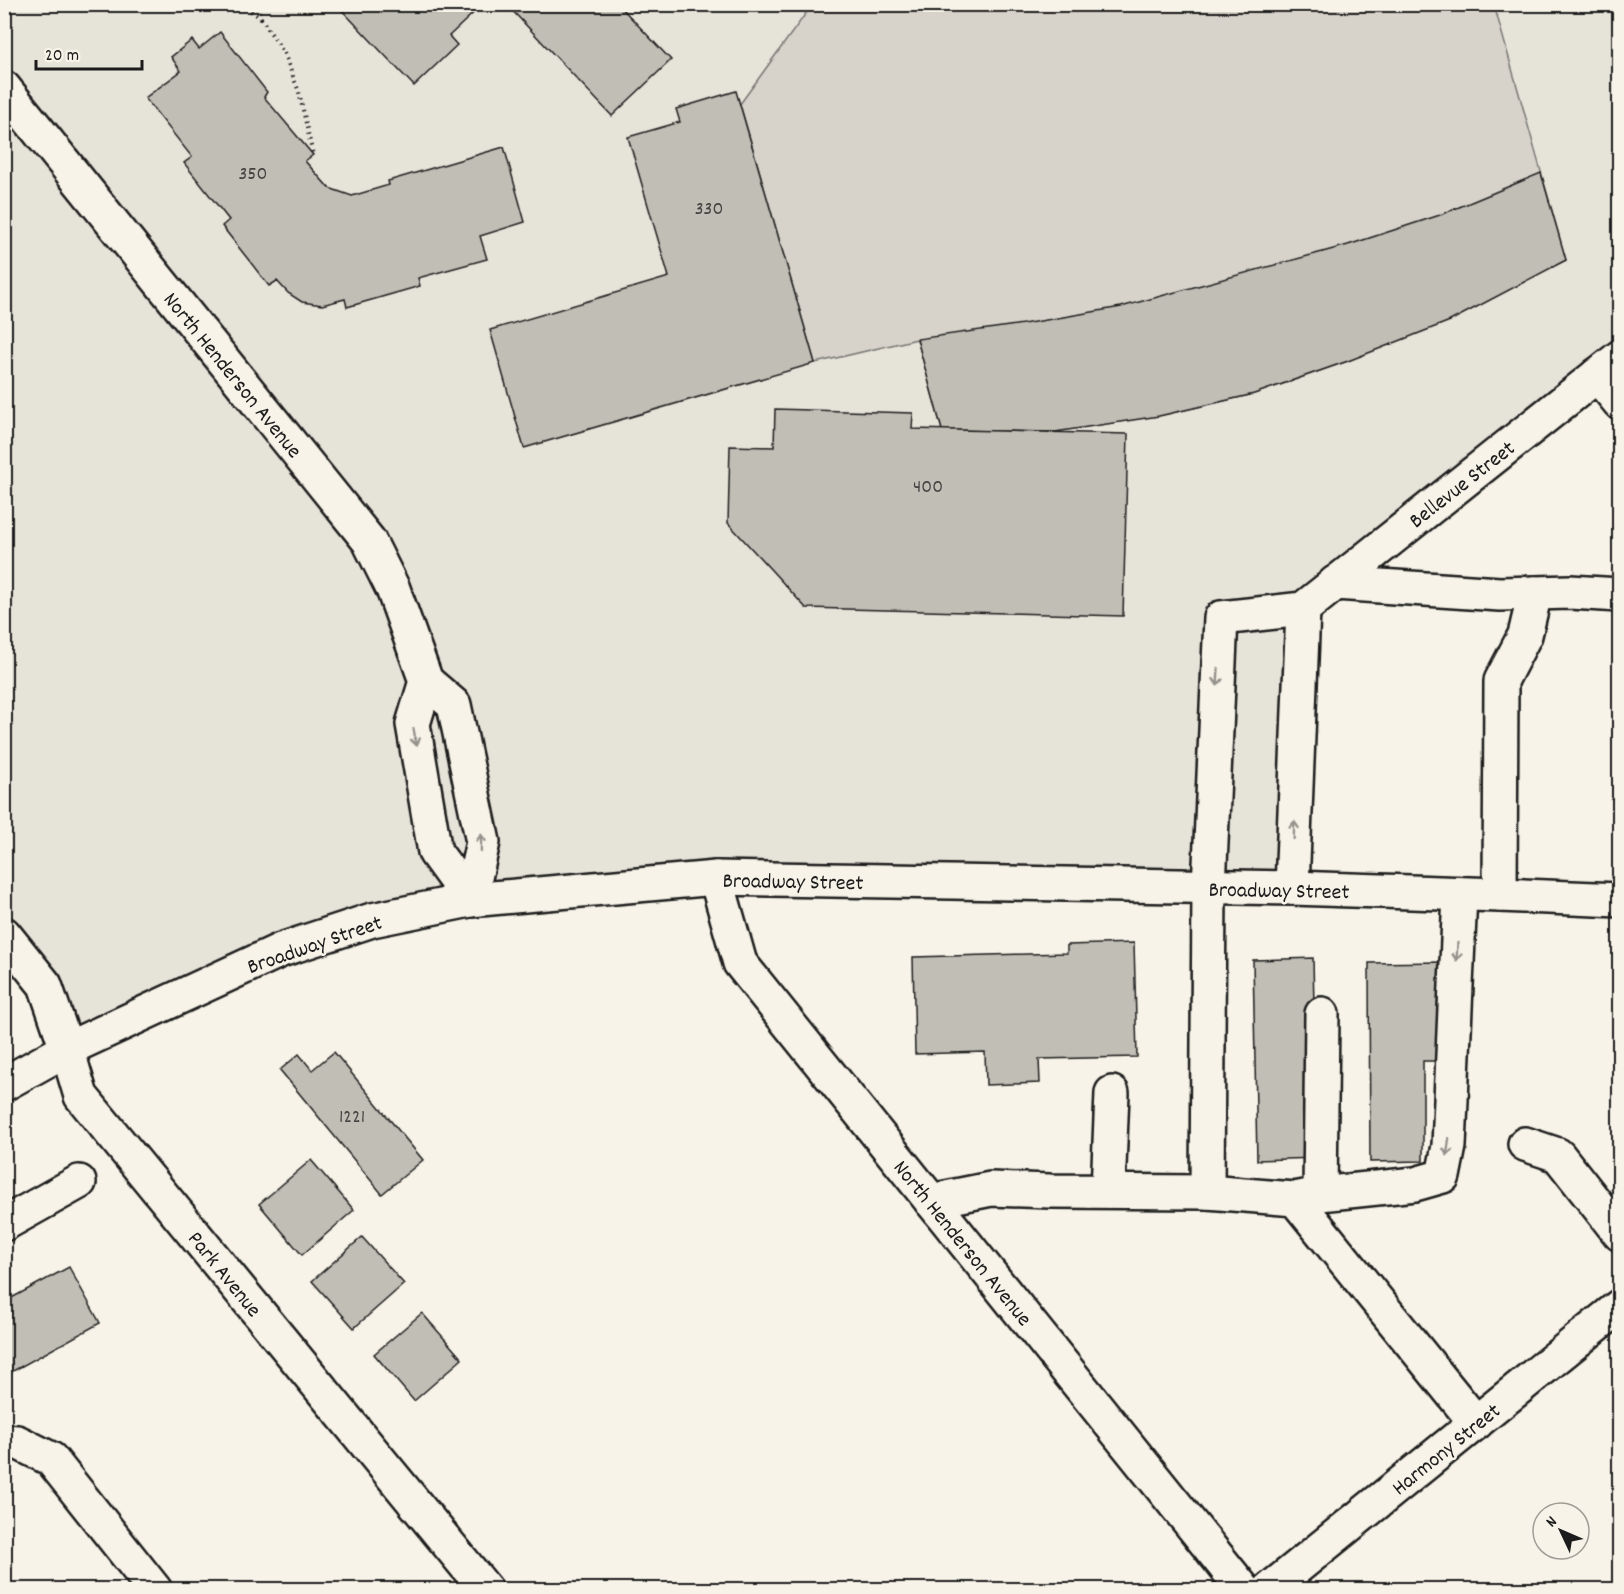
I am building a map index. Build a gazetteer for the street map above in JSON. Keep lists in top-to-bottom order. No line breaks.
{"streets":{"street":["North Henderson Avenue","Bellevue Street","Broadway Street","Park Avenue","Harmony Street"]},"crossings":[["North Henderson Avenue","Broadway Street"],["Broadway Street","Park Avenue"]],"house_numbers":["350","330","400","1221"],"scale_bar":"20 m","north":"top left"}
